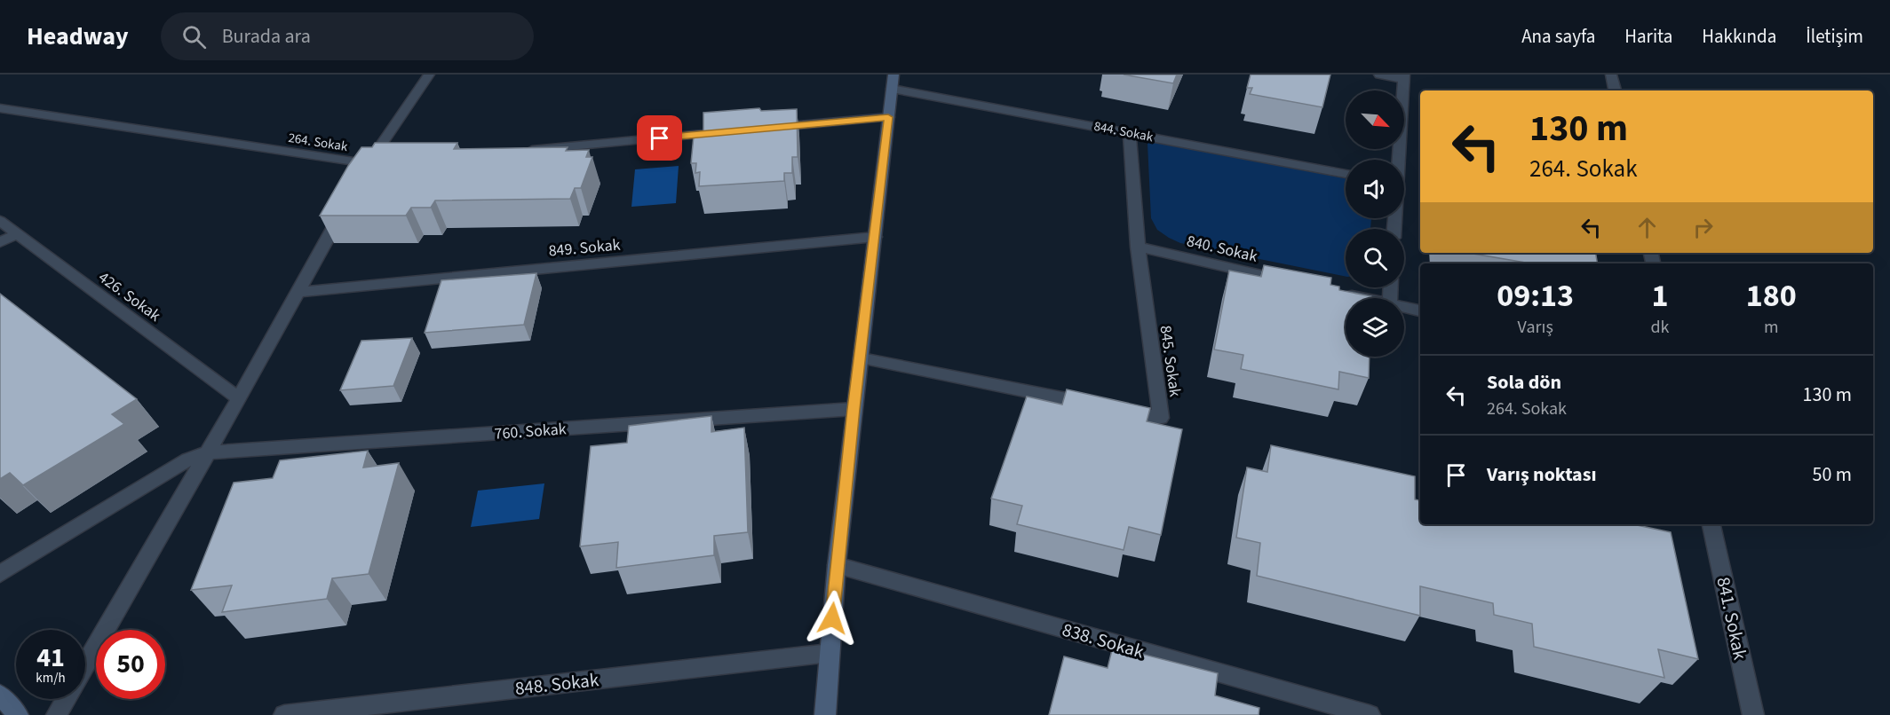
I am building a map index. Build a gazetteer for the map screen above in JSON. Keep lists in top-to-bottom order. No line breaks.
{"streets":{"street":["844. Sokak","264. Sokak","849. Sokak","840. Sokak","426. Sokak","845. Sokak","760. Sokak","841. Sokak","838. Sokak","848. Sokak"]},"crossings":[["844. Sokak","845. Sokak"],["840. Sokak","845. Sokak"]],"north":"bottom right","page":{"header":"Headway","search":"Burada ara","nav":["Ana sayfa","Harita","Hakkında","İletişim"],"turn":["130 m","264. Sokak"],"eta":["09:13","Varış","1","dk","180","m"],"list":[{"name":"Sola dön","note":"264. Sokak","value":"130 m"},{"name":"Varış noktası","value":"50 m"}],"speed":"41 km/h","limit":"50"}}
